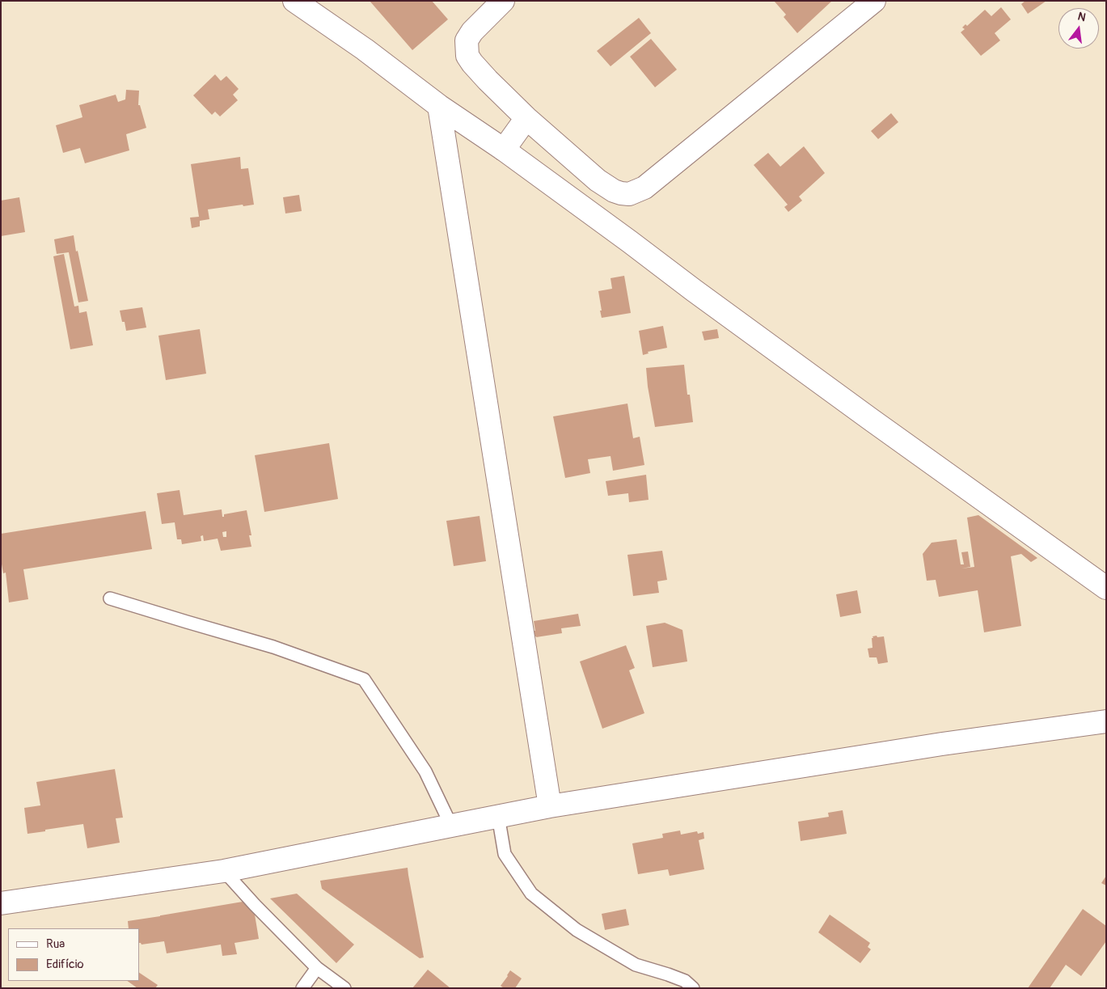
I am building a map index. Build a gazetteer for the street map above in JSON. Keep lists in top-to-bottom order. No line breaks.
{"legend":["Rua","Edifício"],"north":"top"}
